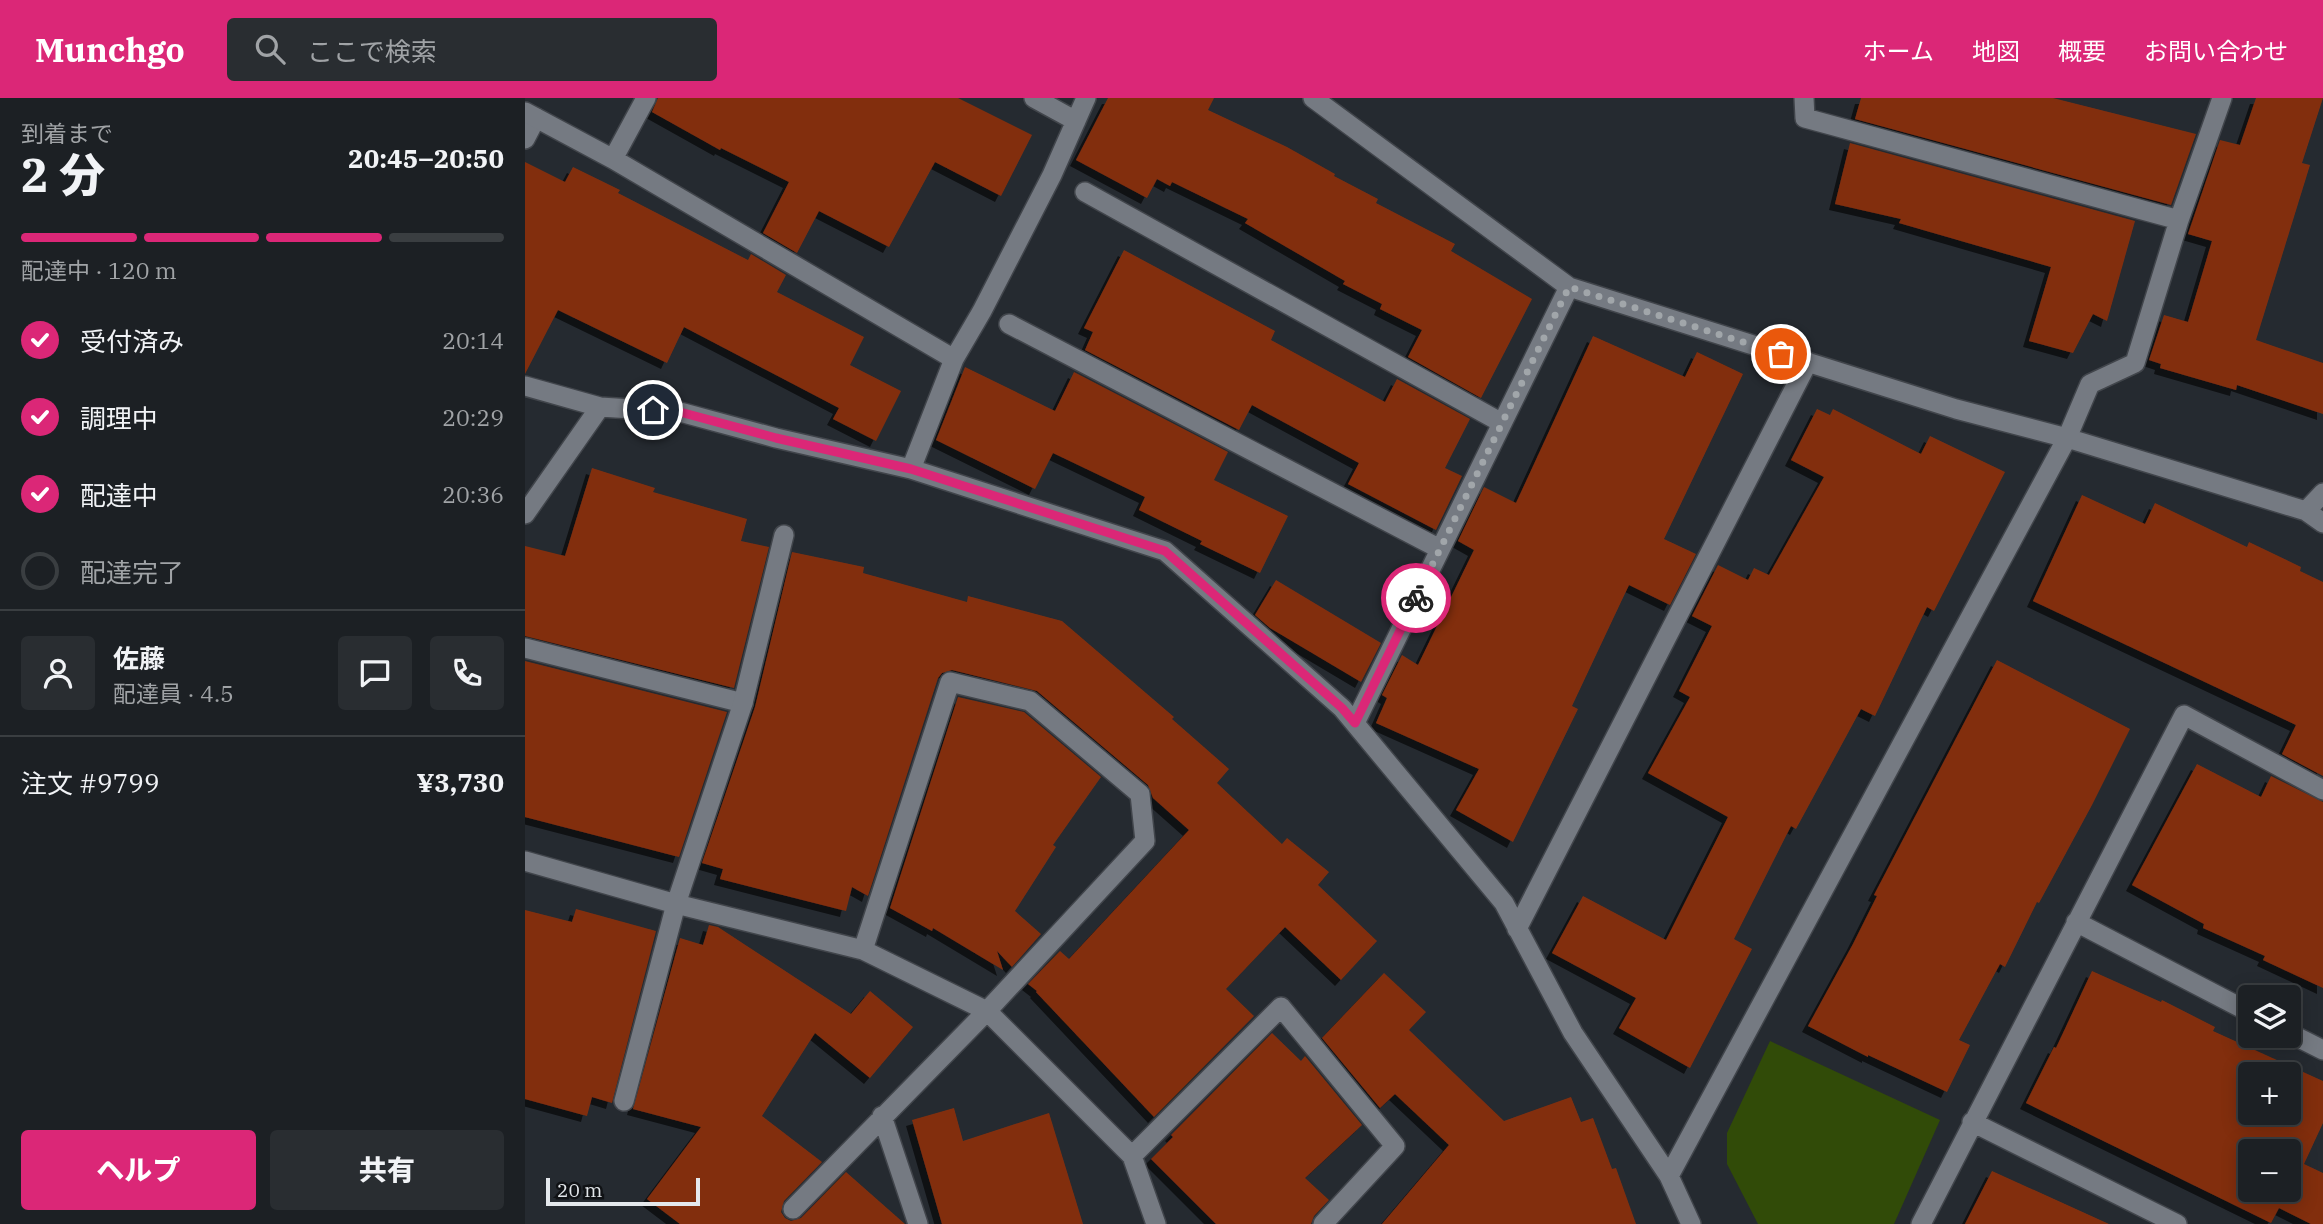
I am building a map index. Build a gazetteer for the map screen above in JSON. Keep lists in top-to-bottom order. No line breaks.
{"scale_bar":"20 m","page":{"header":"Munchgo","search":"ここで検索","nav":["ホーム","地図","概要","お問い合わせ"],"heading":["2 分","到着まで","20:45–20:50"],"panel":["佐藤","配達員 · 4.5","注文 #9799","¥3,730"],"bar":"配達中 · 120 m","list":[["受付済み","20:14"],["調理中","20:29"],["配達中","20:36"],"配達完了"],"map_buttons":["+","−"],"buttons":["ヘルプ","共有"],"scale":"20 m"}}
